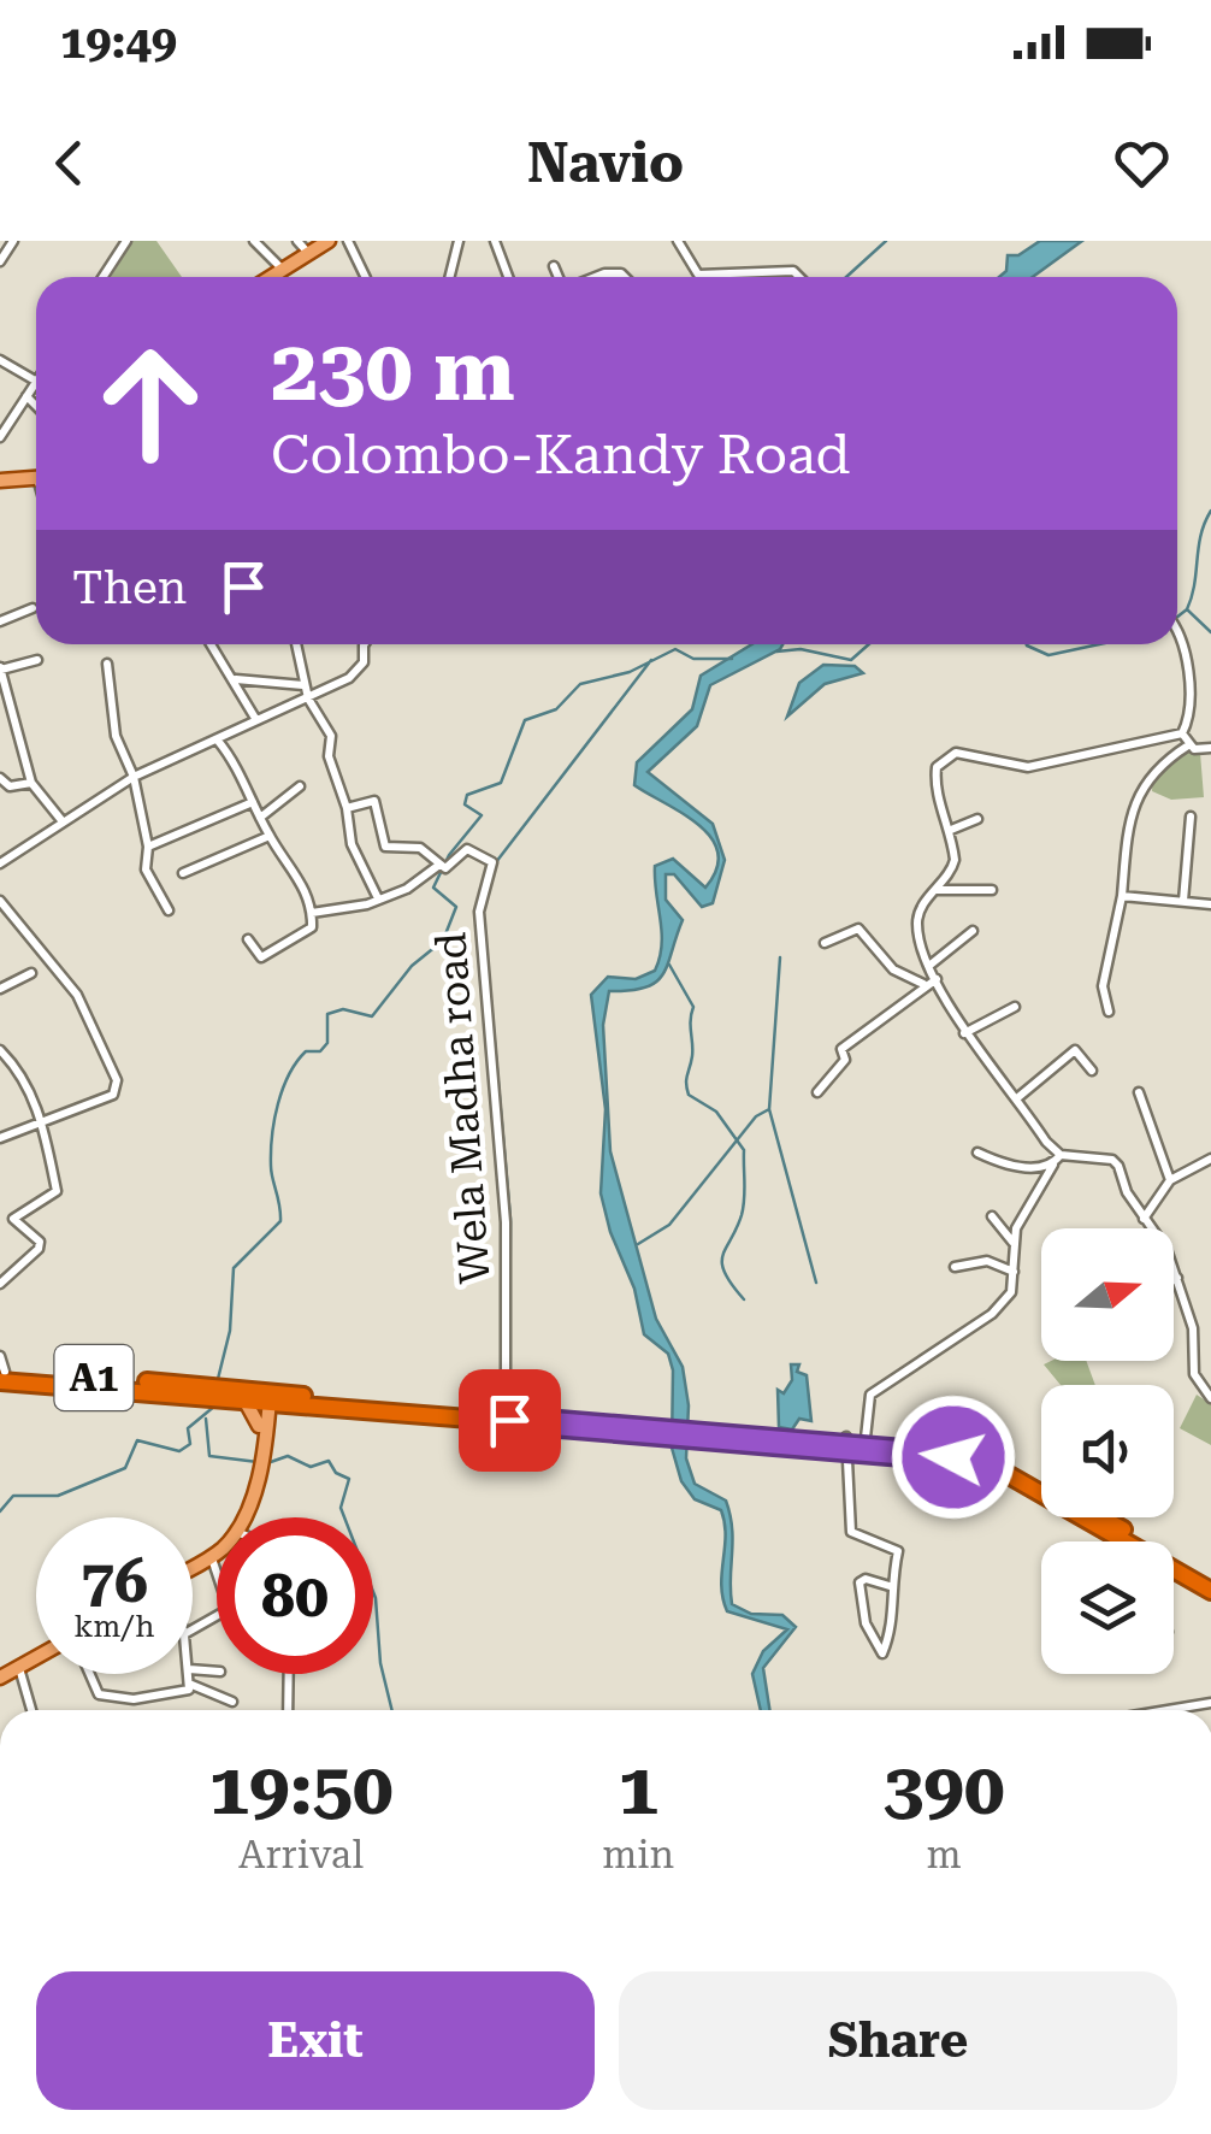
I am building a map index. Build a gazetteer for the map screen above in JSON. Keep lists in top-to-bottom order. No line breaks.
{"streets":{"highway":["A1"],"street":["Wela Madha road"]},"crossings":[["Wela Madha road","A1"]],"north":"right","page":{"status":"19:49","header":"Navio","turn":["230 m","Colombo-Kandy Road"],"then":"Then","speed":"76 km/h","limit":"80","eta":["19:50","Arrival","1","min","390","m"],"buttons":["Exit","Share"]}}
